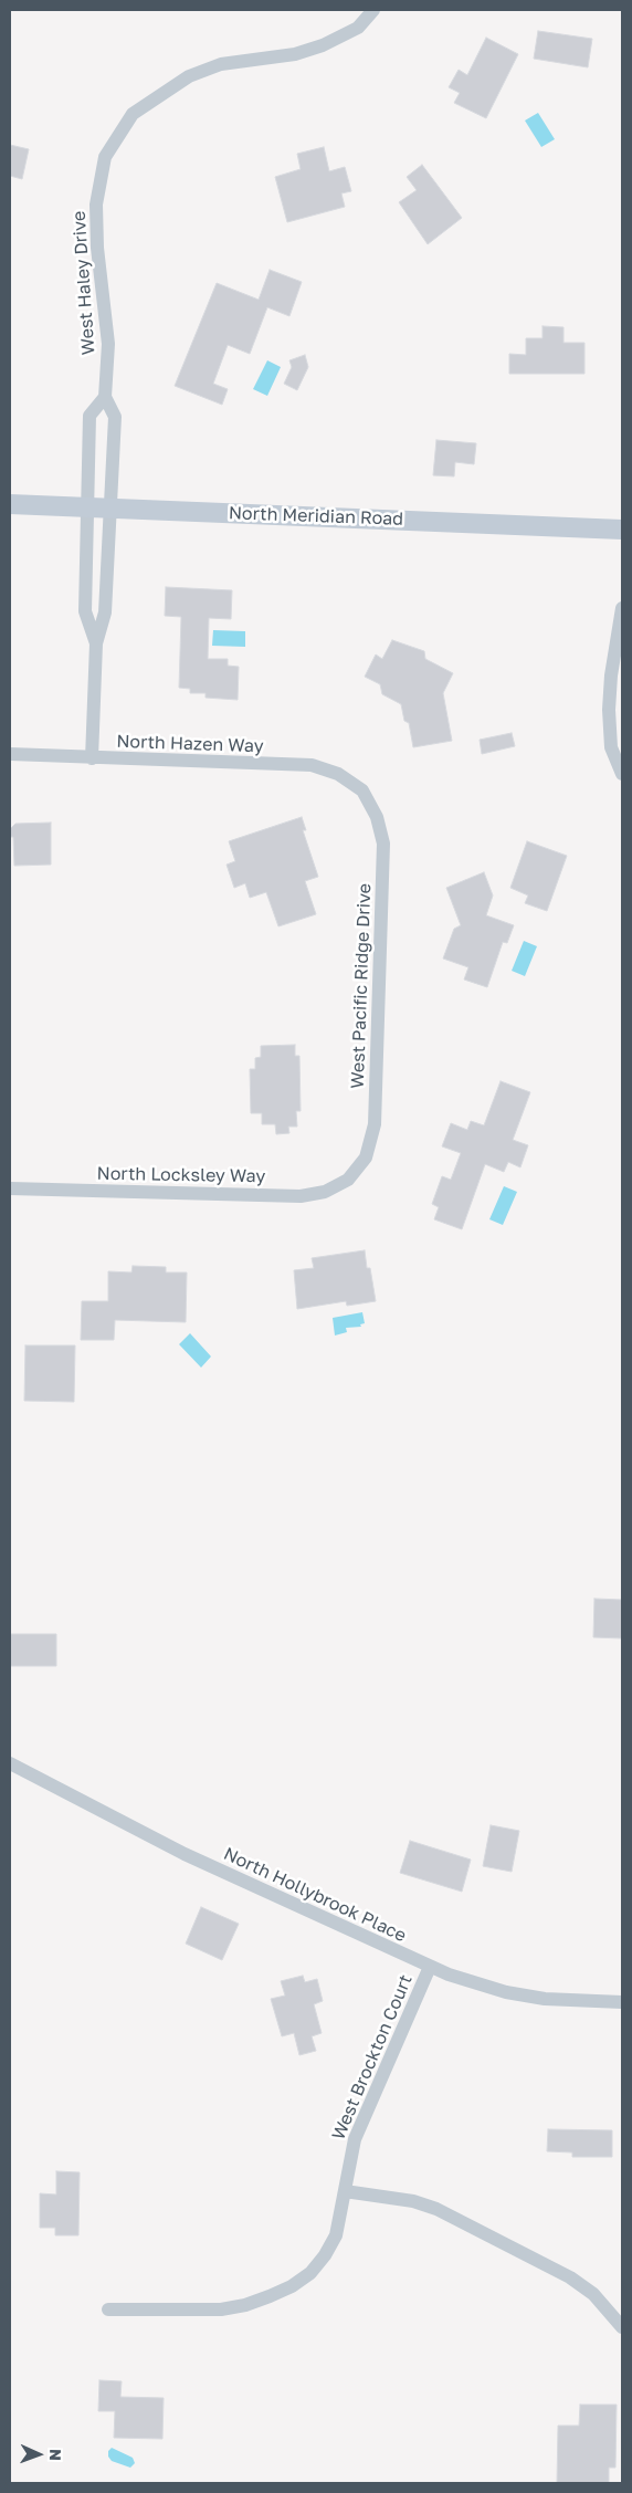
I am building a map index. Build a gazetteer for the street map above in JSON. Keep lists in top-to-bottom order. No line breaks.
{"streets":{"street":["West Haley Drive","North Meridian Road","North Hazen Way","West Pacific Ridge Drive","North Locksley Way","North Hollybrook Place","West Brockton Court"]},"crossings":[["West Haley Drive","North Meridian Road"],["West Haley Drive","North Hazen Way"],["North Hazen Way","West Pacific Ridge Drive"],["West Pacific Ridge Drive","North Locksley Way"],["North Hollybrook Place","West Brockton Court"]],"north":"right"}
